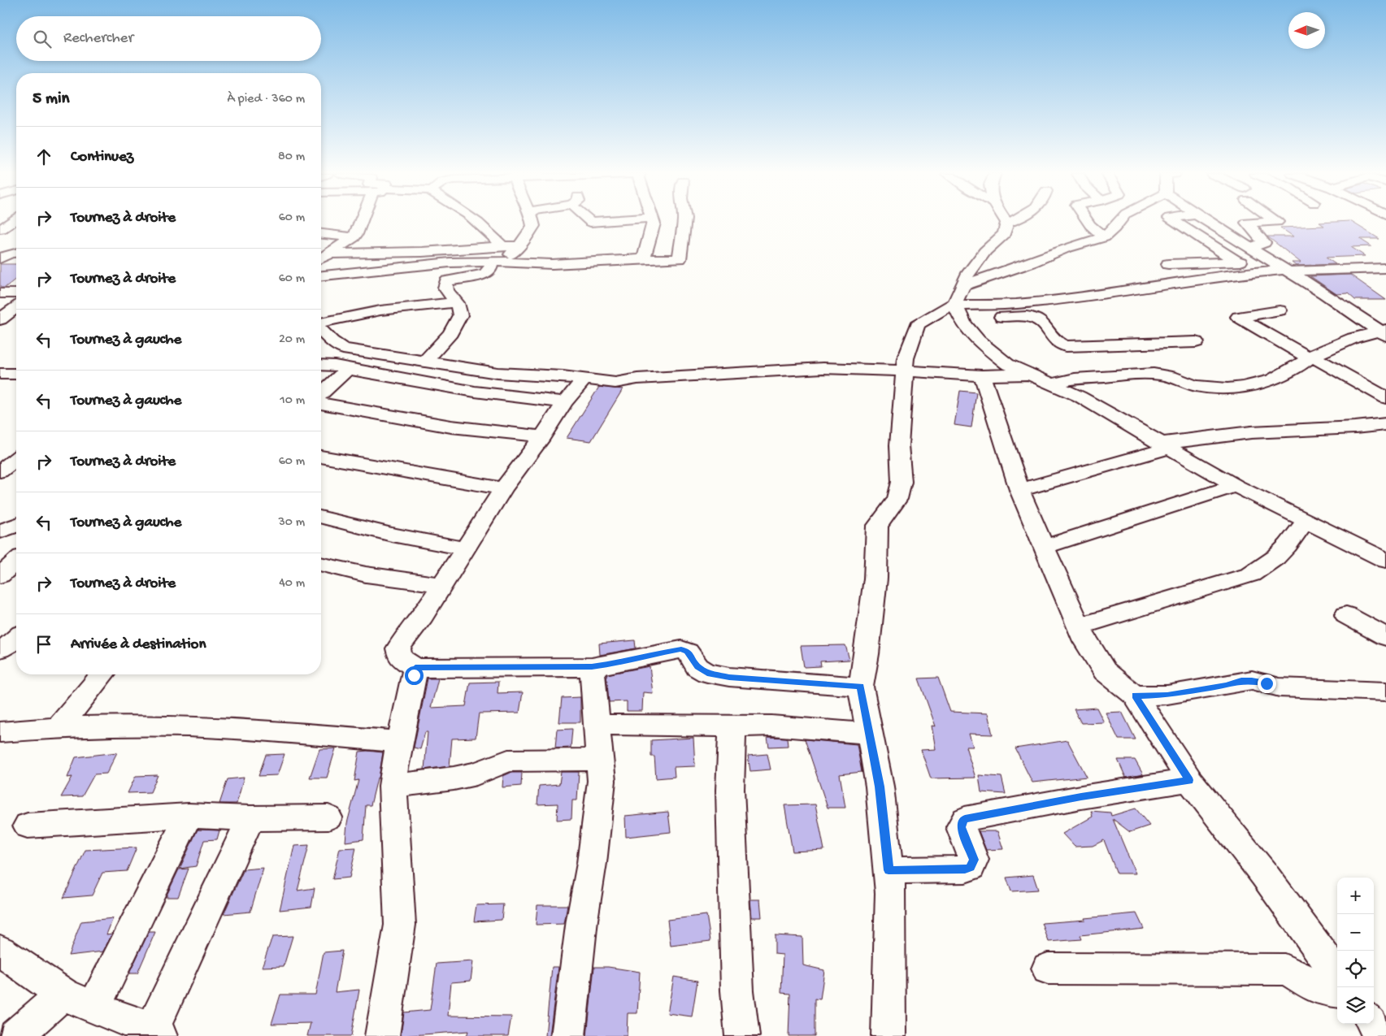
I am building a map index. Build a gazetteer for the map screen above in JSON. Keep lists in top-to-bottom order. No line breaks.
{"north":"left","page":{"search":"Rechercher","heading":["5 min","À pied · 360 m"],"list":[["Continuez","80 m"],["Tournez à droite","60 m"],["Tournez à droite","60 m"],["Tournez à gauche","20 m"],["Tournez à gauche","10 m"],["Tournez à droite","60 m"],["Tournez à gauche","30 m"],["Tournez à droite","40 m"],"Arrivée à destination"],"map_buttons":["+","−"]}}
